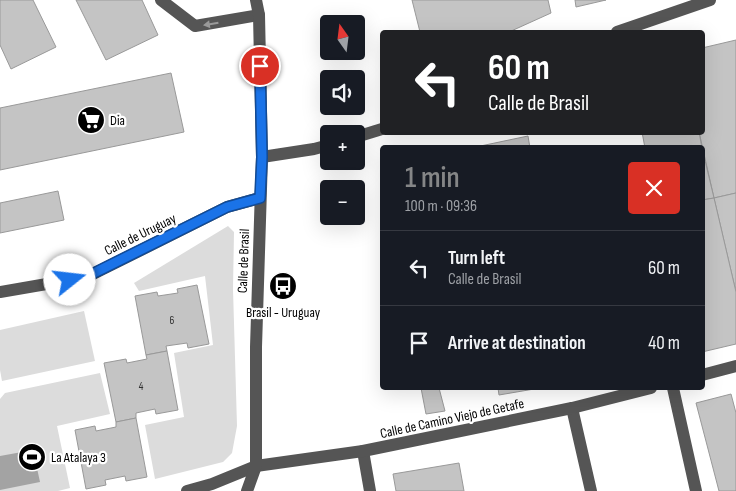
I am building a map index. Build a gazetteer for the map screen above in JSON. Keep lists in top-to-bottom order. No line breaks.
{"streets":{"street":["Calle de Uruguay","Calle de Brasil","Calle de Camino Viejo de Getafe"]},"crossings":[["Calle de Uruguay","Calle de Brasil"],["Calle de Brasil","Calle de Camino Viejo de Getafe"]],"places":{"supermarket":["Dia"],"bus stop":["Brasil - Uruguay"],"sports":["La Atalaya 3"]},"house_numbers":["6","4"],"north":"top","page":{"map_buttons":["+","−"],"turn":["60 m","Calle de Brasil"],"heading":["1 min","100 m · 09:36"],"list":[{"name":"Turn left","note":"Calle de Brasil","value":"60 m"},{"name":"Arrive at destination","value":"40 m"}]}}
